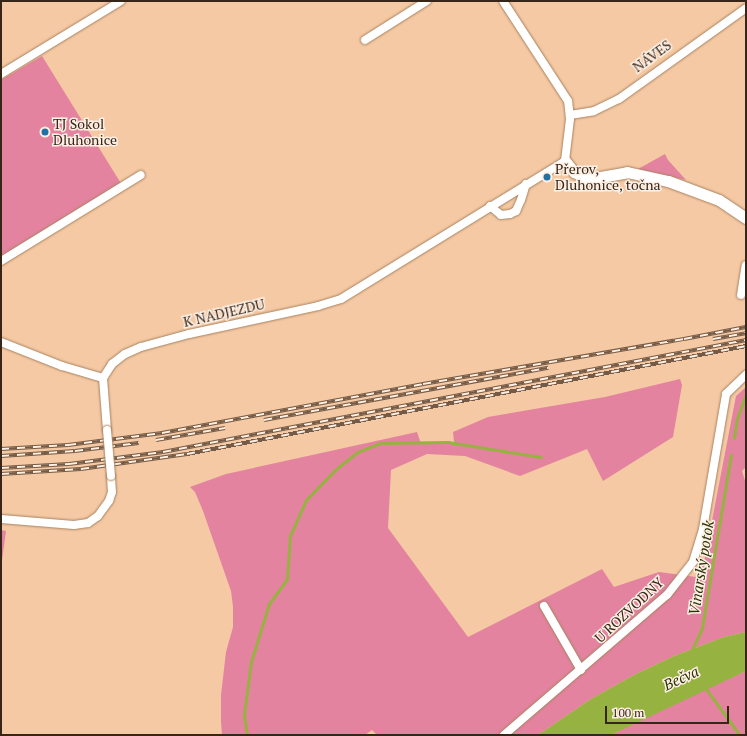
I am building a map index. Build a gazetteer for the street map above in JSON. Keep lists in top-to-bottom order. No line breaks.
{"streets":{"street":["NÁVES","K NADJEZDU","U ROZVODNY"]},"water":["Vinarský potok","Bečva"],"places":["TJ Sokol Dluhonice","Přerov, Dluhonice, točna"],"scale_bar":"100 m"}
